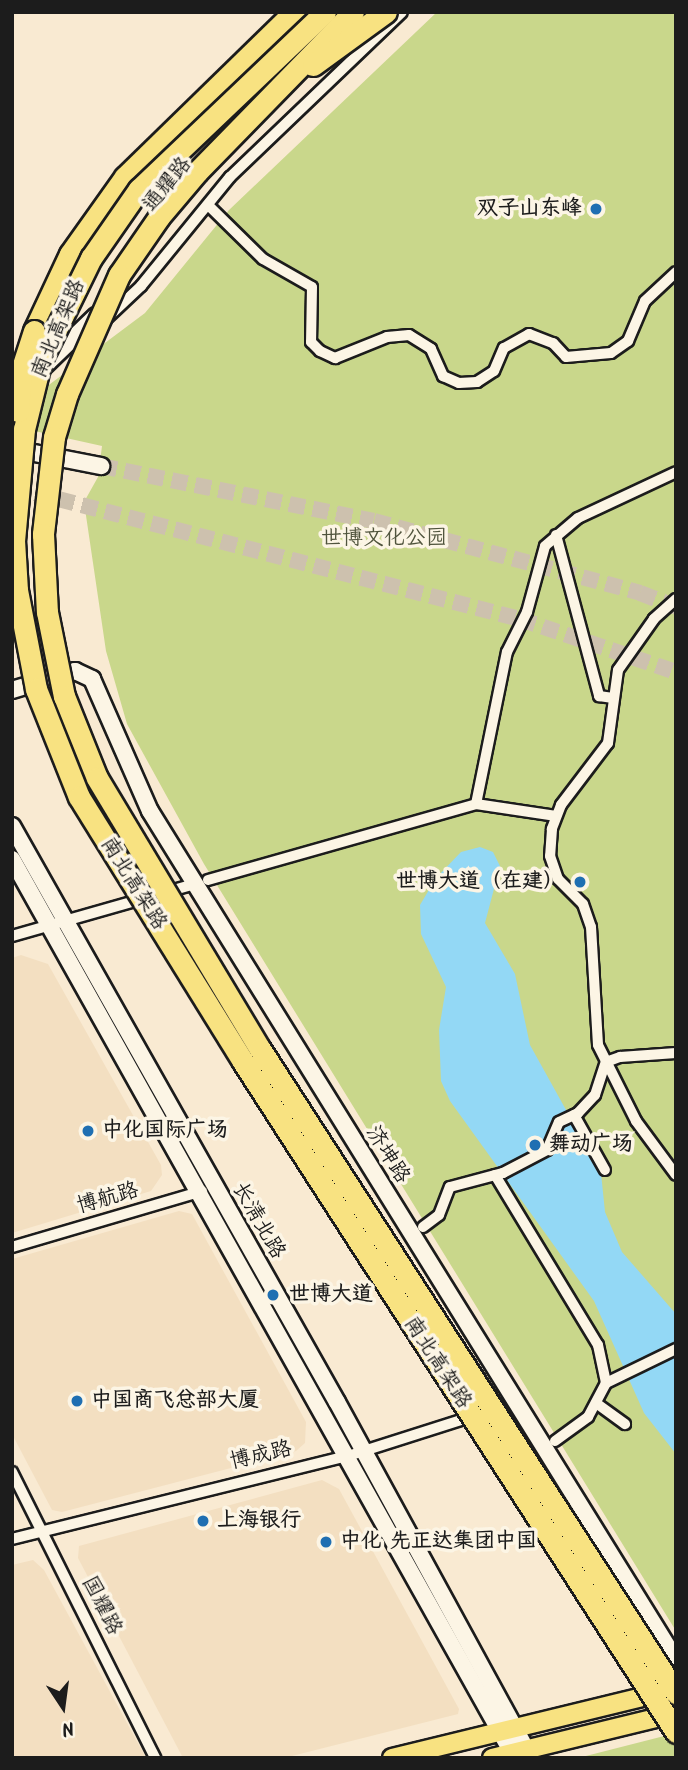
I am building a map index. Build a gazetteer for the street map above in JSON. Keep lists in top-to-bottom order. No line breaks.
{"streets":{"highway":["南北高架路"],"street":["通耀路","济坤路","博航路","长清北路","博成路","国耀路"]},"crossings":[["济坤路","博成路"],["博航路","长清北路"],["长清北路","博成路"],["博成路","国耀路"]],"parks":["世博文化公园"],"places":["双子山东峰","世博大道（在建）","中化国际广场","舞动广场","世博大道","中国商飞总部大厦","上海银行","中化 先正达集团中国"],"north":"bottom"}
